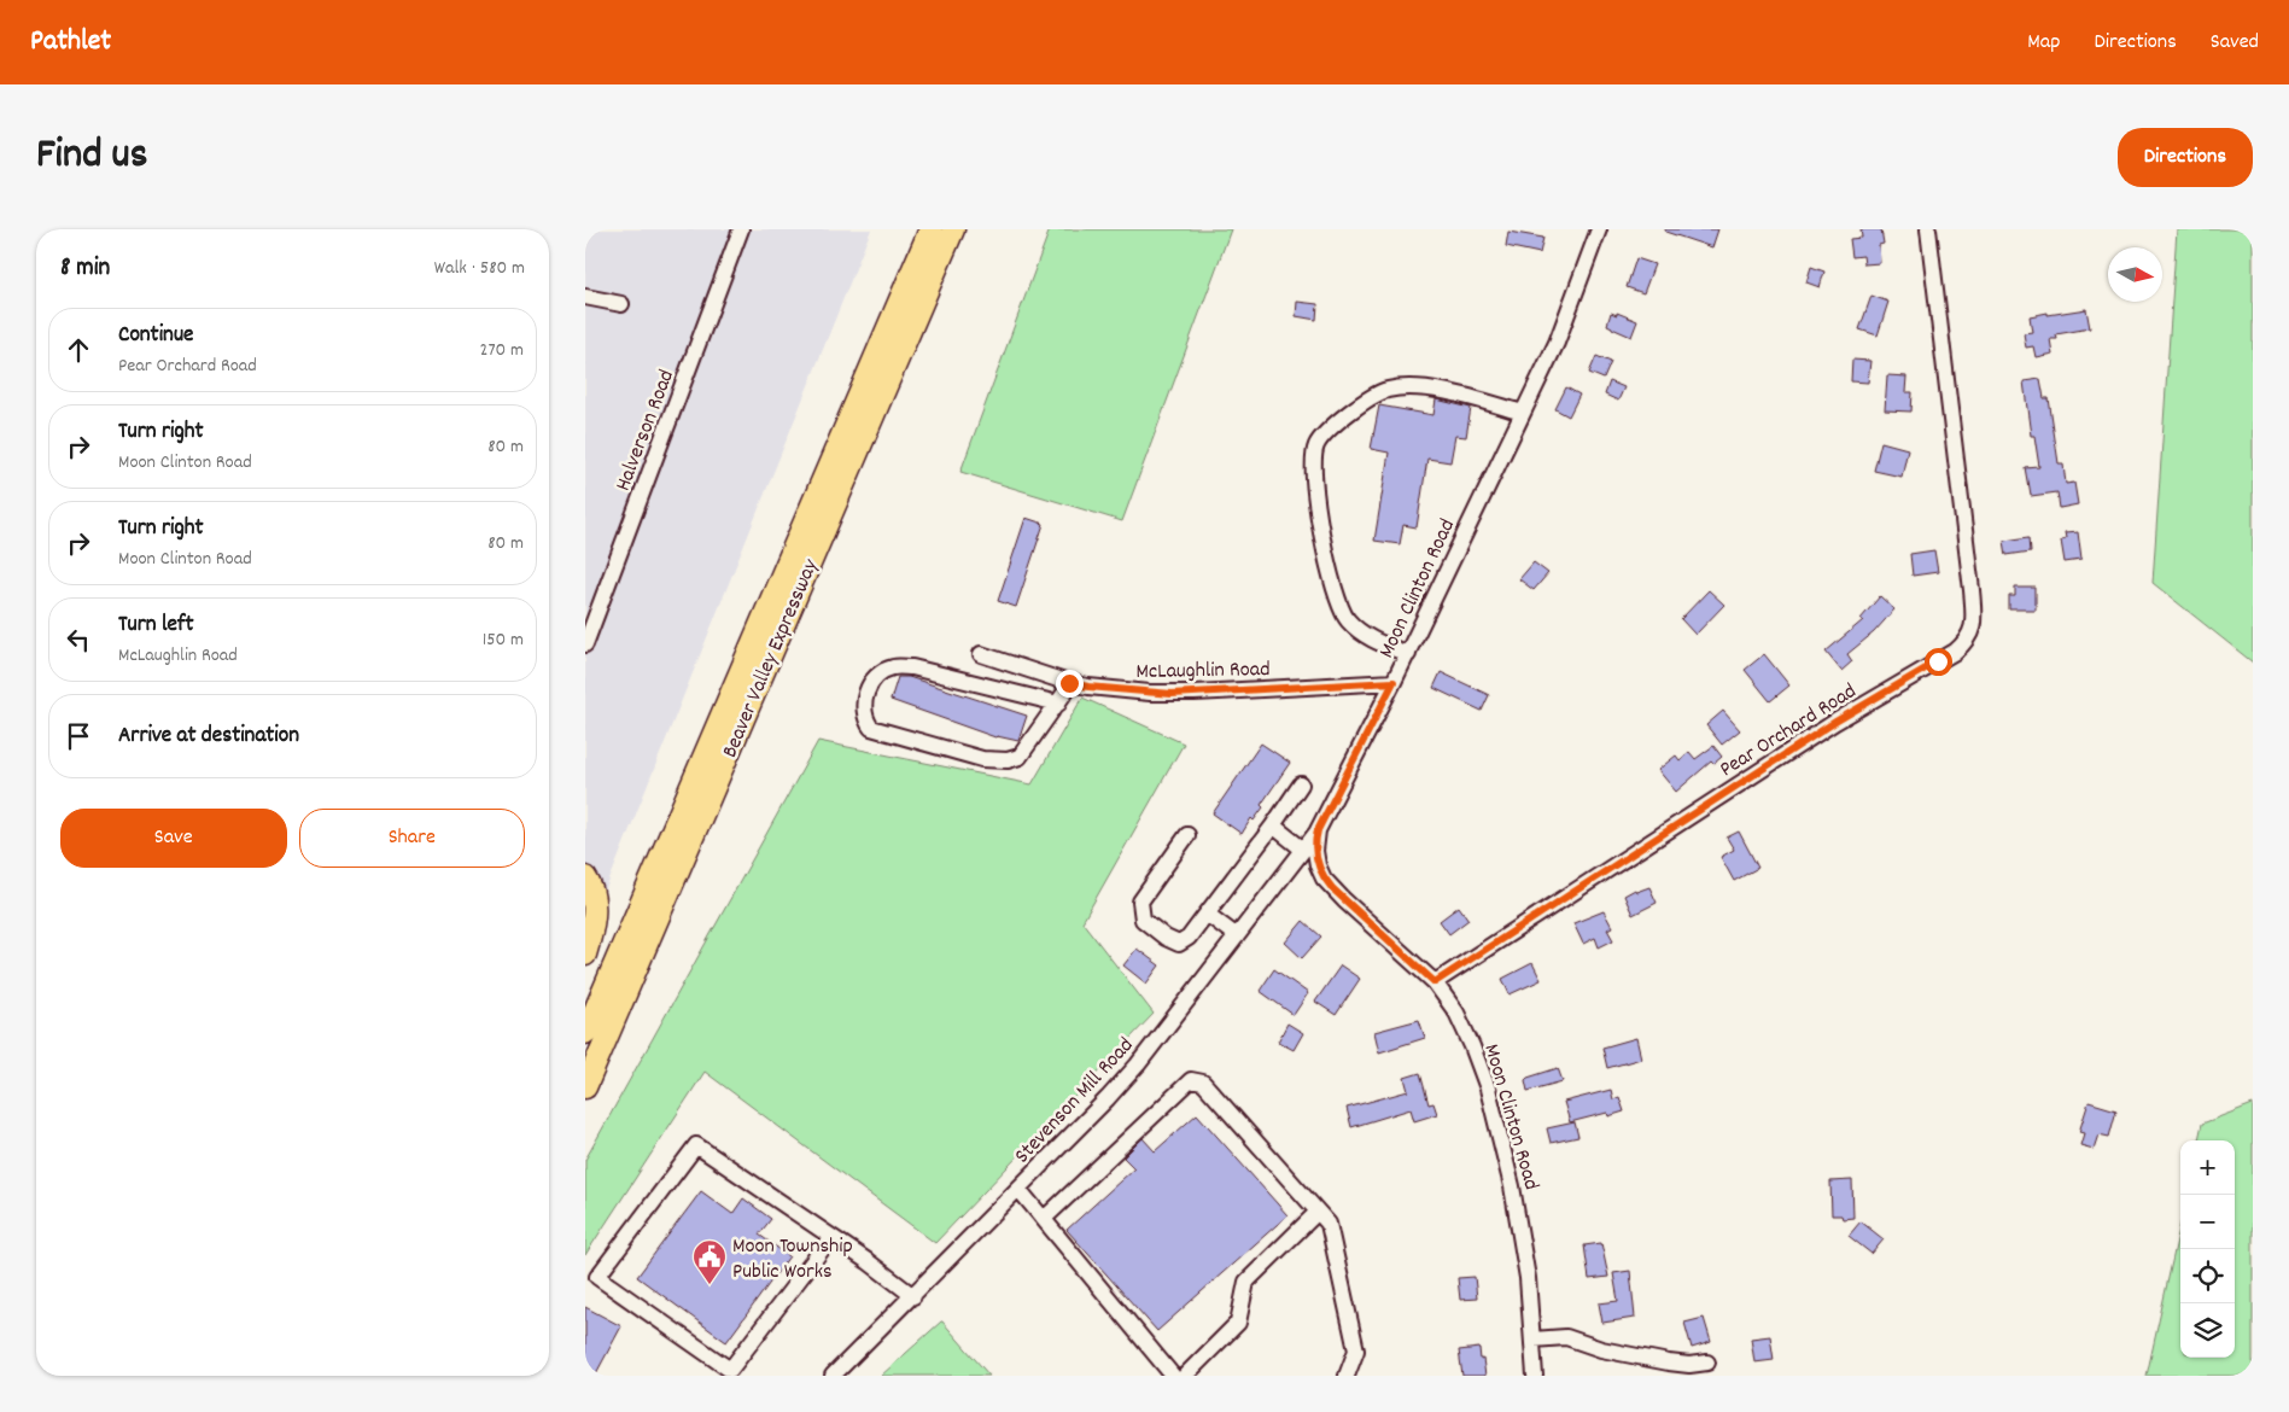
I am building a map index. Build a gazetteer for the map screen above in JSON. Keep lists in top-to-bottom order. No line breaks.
{"streets":{"highway":["Beaver Valley Expressway"],"street":["Halverson Road","Moon Clinton Road","McLaughlin Road","Pear Orchard Road","Stevenson Mill Road"]},"crossings":[["Moon Clinton Road","McLaughlin Road"],["Moon Clinton Road","Pear Orchard Road"],["Moon Clinton Road","Stevenson Mill Road"]],"places":{"public building":["Moon Township Public Works"]},"north":"right","page":{"header":"Pathlet","nav":["Map","Directions","Saved"],"title":"Find us","buttons":["Directions",["Save","Share"]],"heading":["8 min","Walk · 580 m"],"list":[["Continue","Pear Orchard Road","270 m"],["Turn right","Moon Clinton Road","80 m"],["Turn right","Moon Clinton Road","80 m"],["Turn left","McLaughlin Road","150 m"],"Arrive at destination"],"map_buttons":["+","−"]}}
